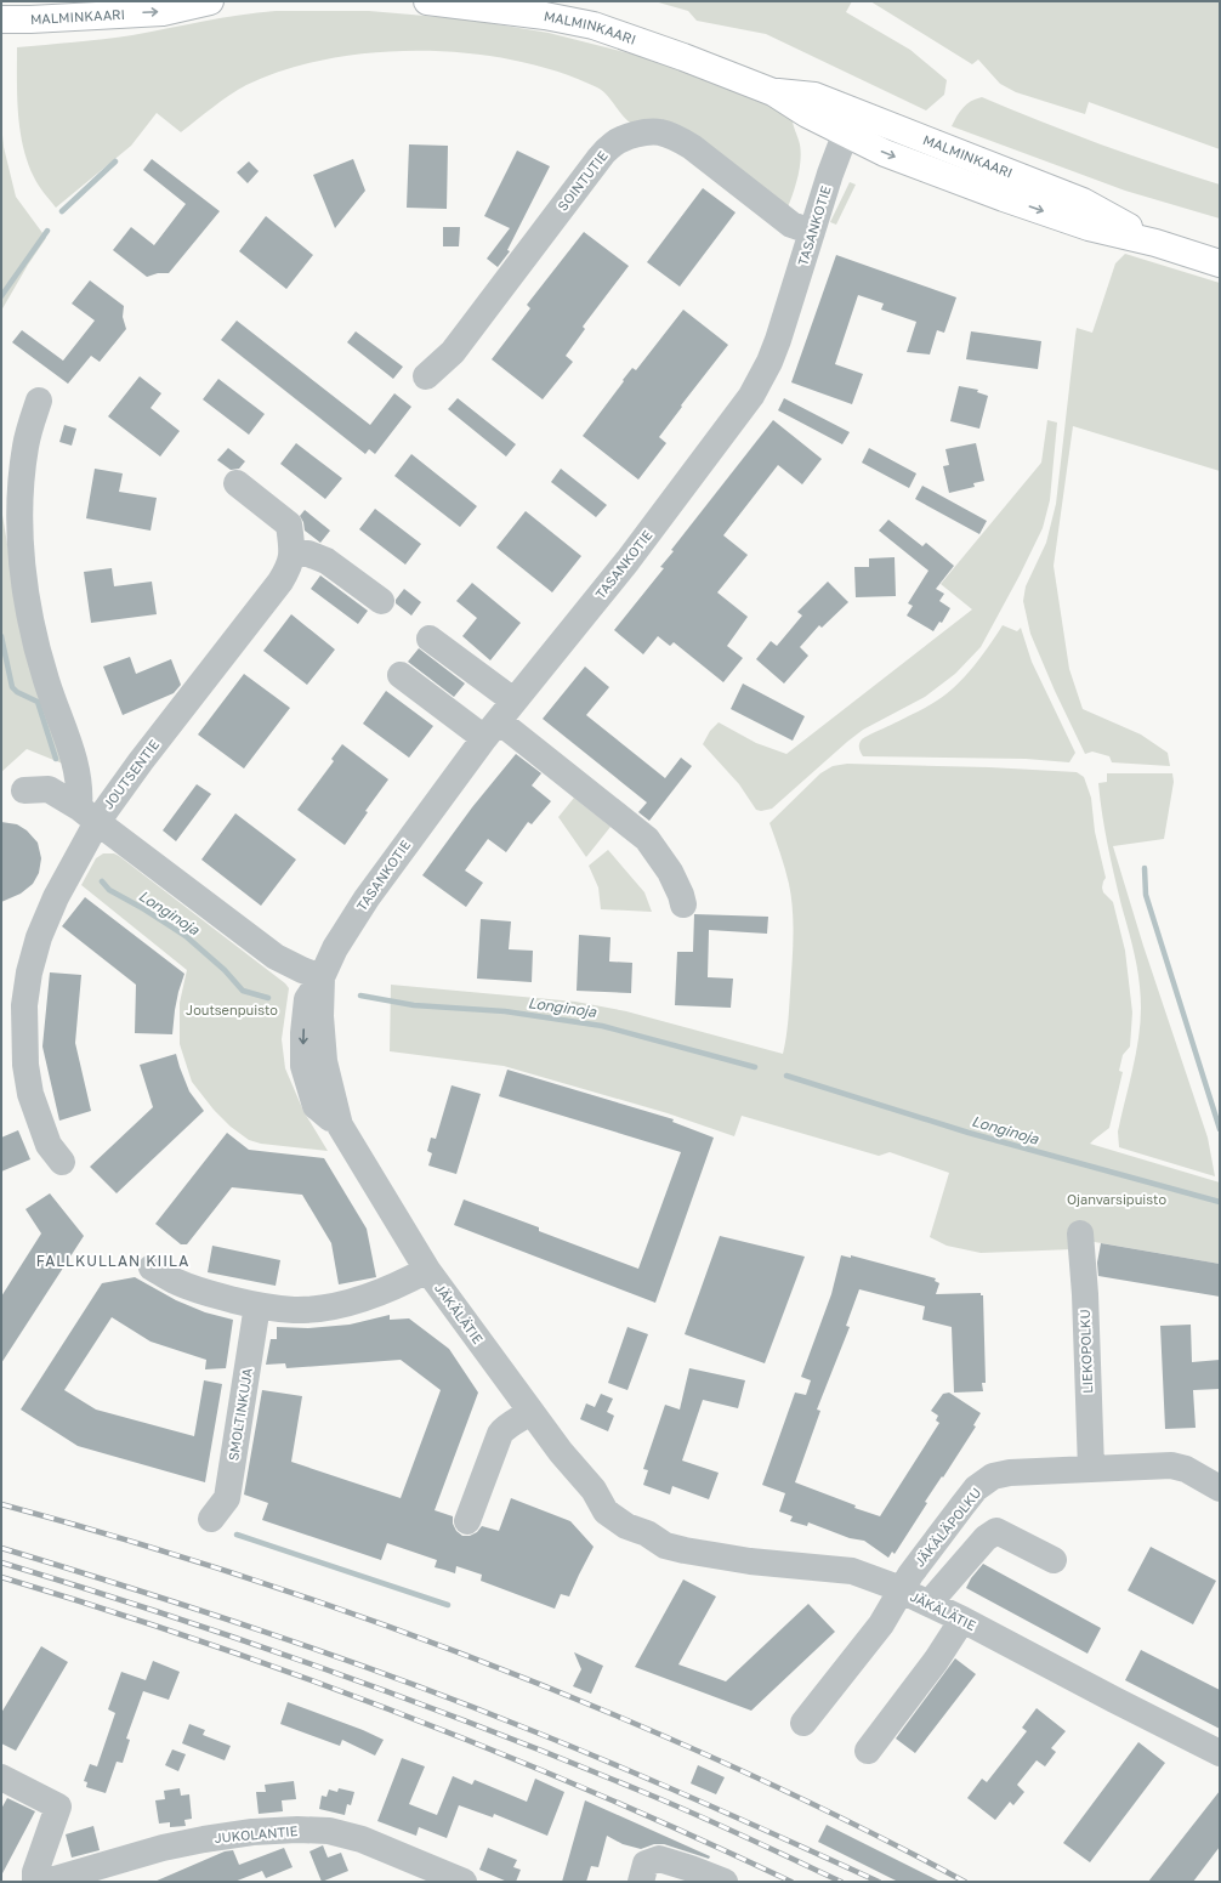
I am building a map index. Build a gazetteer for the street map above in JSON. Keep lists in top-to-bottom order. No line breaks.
{"streets":{"main road":["MALMINKAARI"],"street":["SOINTUTIE","TASANKOTIE","JOUTSENTIE","JÄKÄLÄTIE","LIEKOPOLKU","SMOLTINKUJA","JÄKÄLÄPOLKU","JUKOLANTIE"]},"crossings":[["MALMINKAARI","TASANKOTIE"],["SOINTUTIE","TASANKOTIE"],["TASANKOTIE","JOUTSENTIE"],["TASANKOTIE","JÄKÄLÄTIE"],["JOUTSENTIE","JÄKÄLÄTIE"],["JÄKÄLÄTIE","JÄKÄLÄPOLKU"],["LIEKOPOLKU","JÄKÄLÄPOLKU"]],"districts":["FALLKULLAN KIILA"],"water":["Longinoja"],"parks":["Joutsenpuisto","Ojanvarsipuisto"]}
